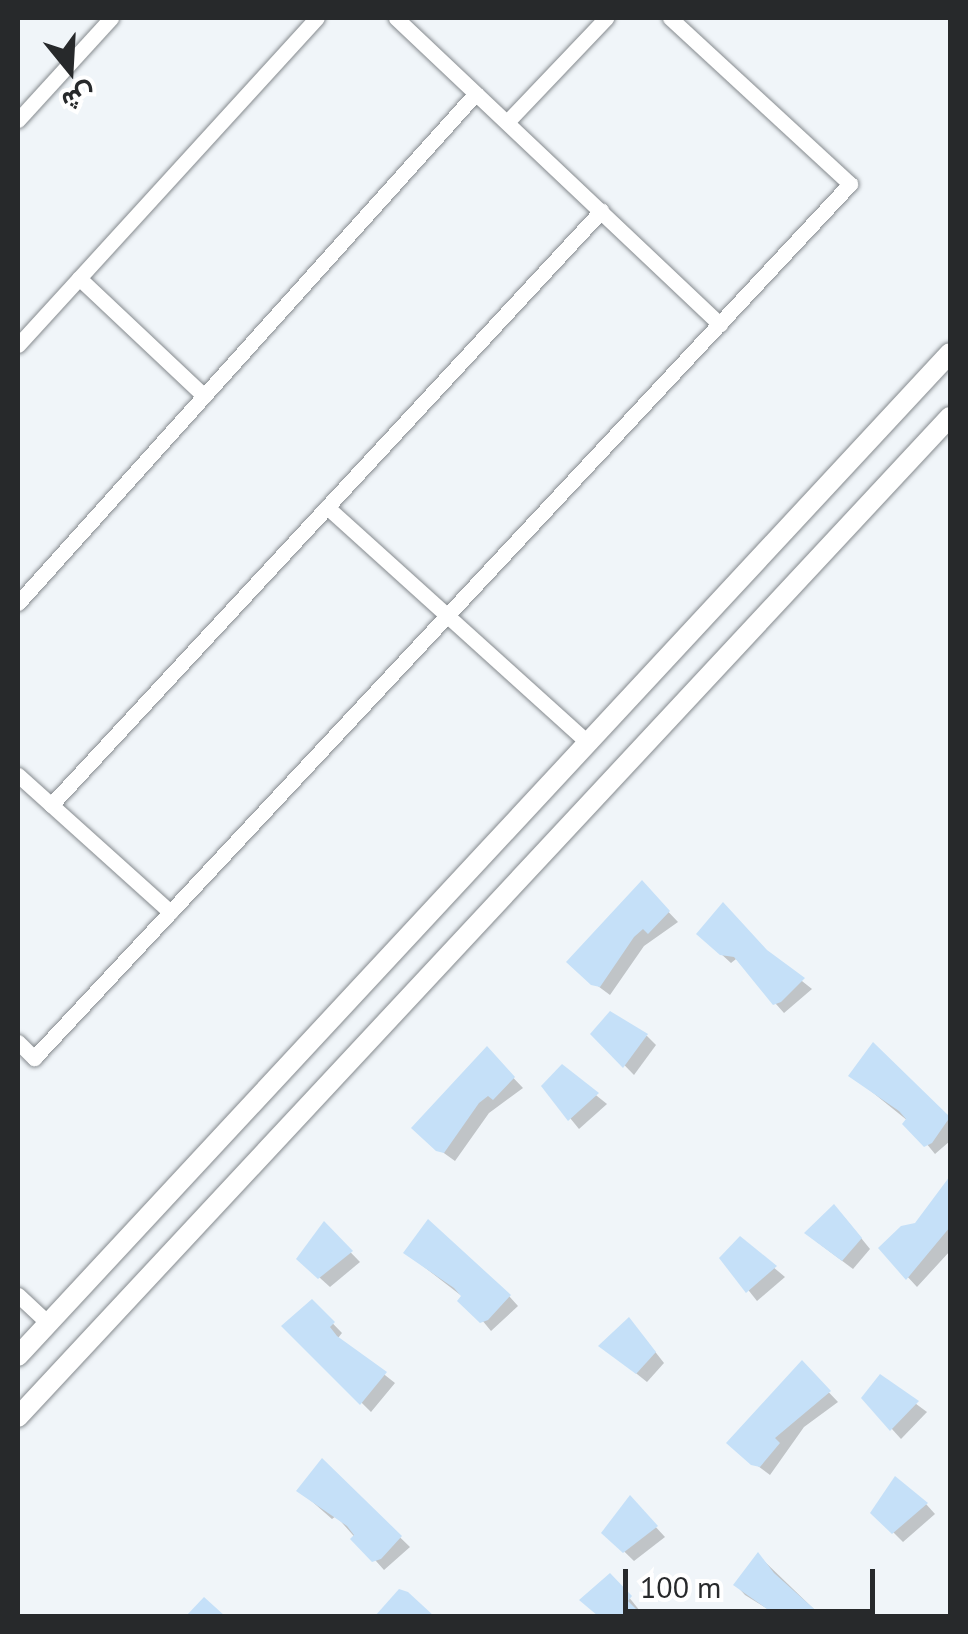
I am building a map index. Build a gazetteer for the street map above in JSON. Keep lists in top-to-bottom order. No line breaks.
{"scale_bar":"100 m","north":"bottom"}
